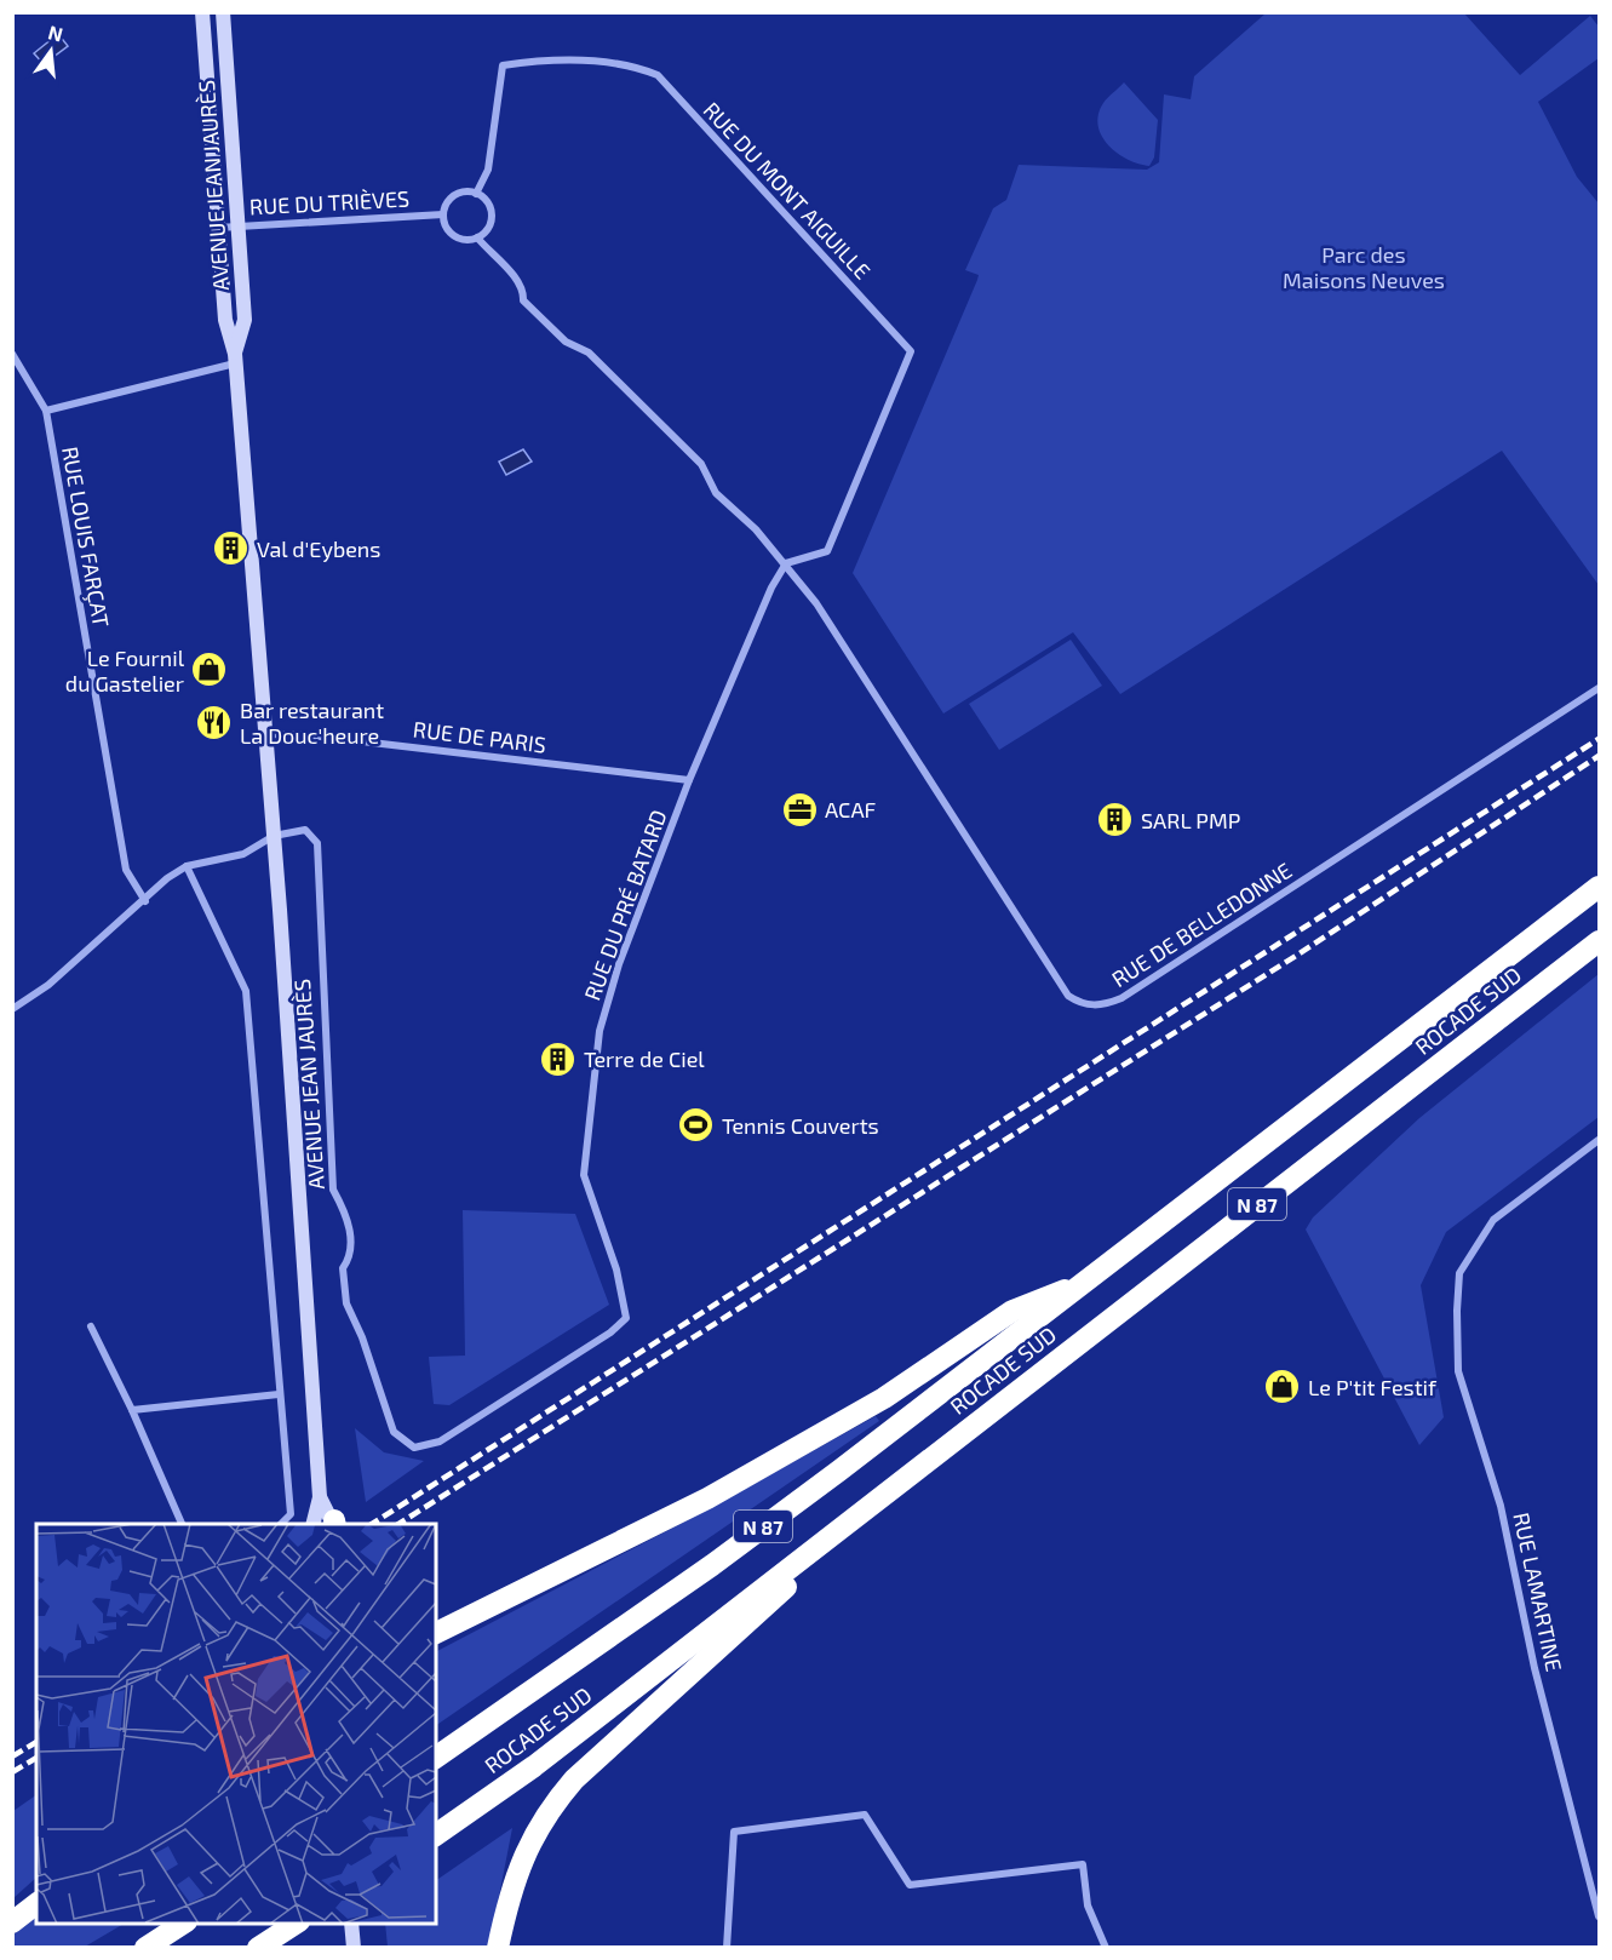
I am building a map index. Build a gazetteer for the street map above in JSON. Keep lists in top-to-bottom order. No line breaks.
{"streets":{"highway":["ROCADE SUD","N 87"],"main road":["AVENUE JEAN JAURÈS"],"street":["RUE DU MONT AIGUILLE","RUE DU TRIÈVES","RUE LOUIS FARÇAT","RUE DE PARIS","RUE DU PRÉ BATARD","RUE DE BELLEDONNE","RUE LAMARTINE"]},"crossings":[["AVENUE JEAN JAURÈS","RUE DU TRIÈVES"],["AVENUE JEAN JAURÈS","RUE DE PARIS"],["AVENUE JEAN JAURÈS","RUE DU PRÉ BATARD"],["RUE DU MONT AIGUILLE","RUE DU TRIÈVES"],["RUE DU MONT AIGUILLE","RUE DU PRÉ BATARD"],["RUE DU MONT AIGUILLE","RUE DE BELLEDONNE"],["RUE DE PARIS","RUE DU PRÉ BATARD"],["RUE DU PRÉ BATARD","RUE DE BELLEDONNE"]],"parks":["Parc des Maisons Neuves"],"places":{"building":["Val d'Eybens","SARL PMP","Terre de Ciel"],"shop":["Le Fournil du Gastelier","Le P'tit Festif"],"restaurant":["Bar restaurant La Douc'heure"],"office":["ACAF"],"sports":["Tennis Couverts"]},"north":"top"}
